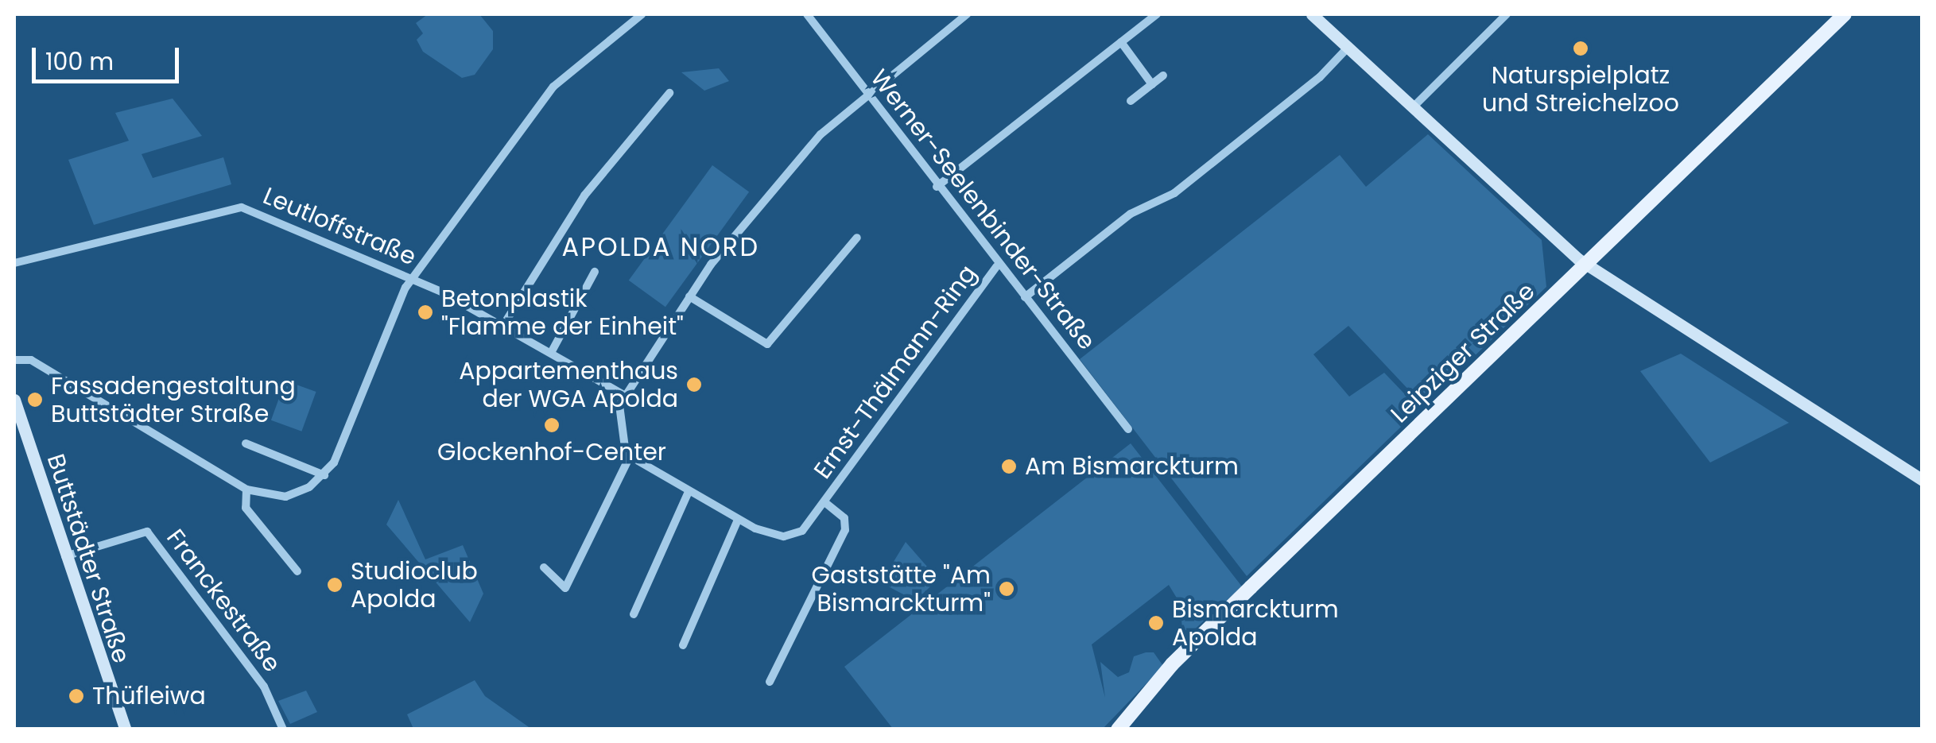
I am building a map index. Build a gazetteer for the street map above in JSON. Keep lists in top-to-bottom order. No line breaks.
{"streets":{"main road":["Leipziger Straße","Buttstädter Straße"],"street":["Werner-Seelenbinder-Straße","Leutloffstraße","Ernst-Thälmann-Ring","Franckestraße"]},"crossings":[["Werner-Seelenbinder-Straße","Ernst-Thälmann-Ring"],["Buttstädter Straße","Franckestraße"]],"districts":["APOLDA NORD"],"places":["Naturspielplatz und Streichelzoo","Betonplastik \"Flamme der Einheit\"","Appartementhaus der WGA Apolda","Fassadengestaltung Buttstädter Straße","Glockenhof-Center","Am Bismarckturm","Studioclub Apolda","Gaststätte \"Am Bismarckturm\"","Bismarckturm Apolda","Thüfleiwa"],"scale_bar":"100 m"}
